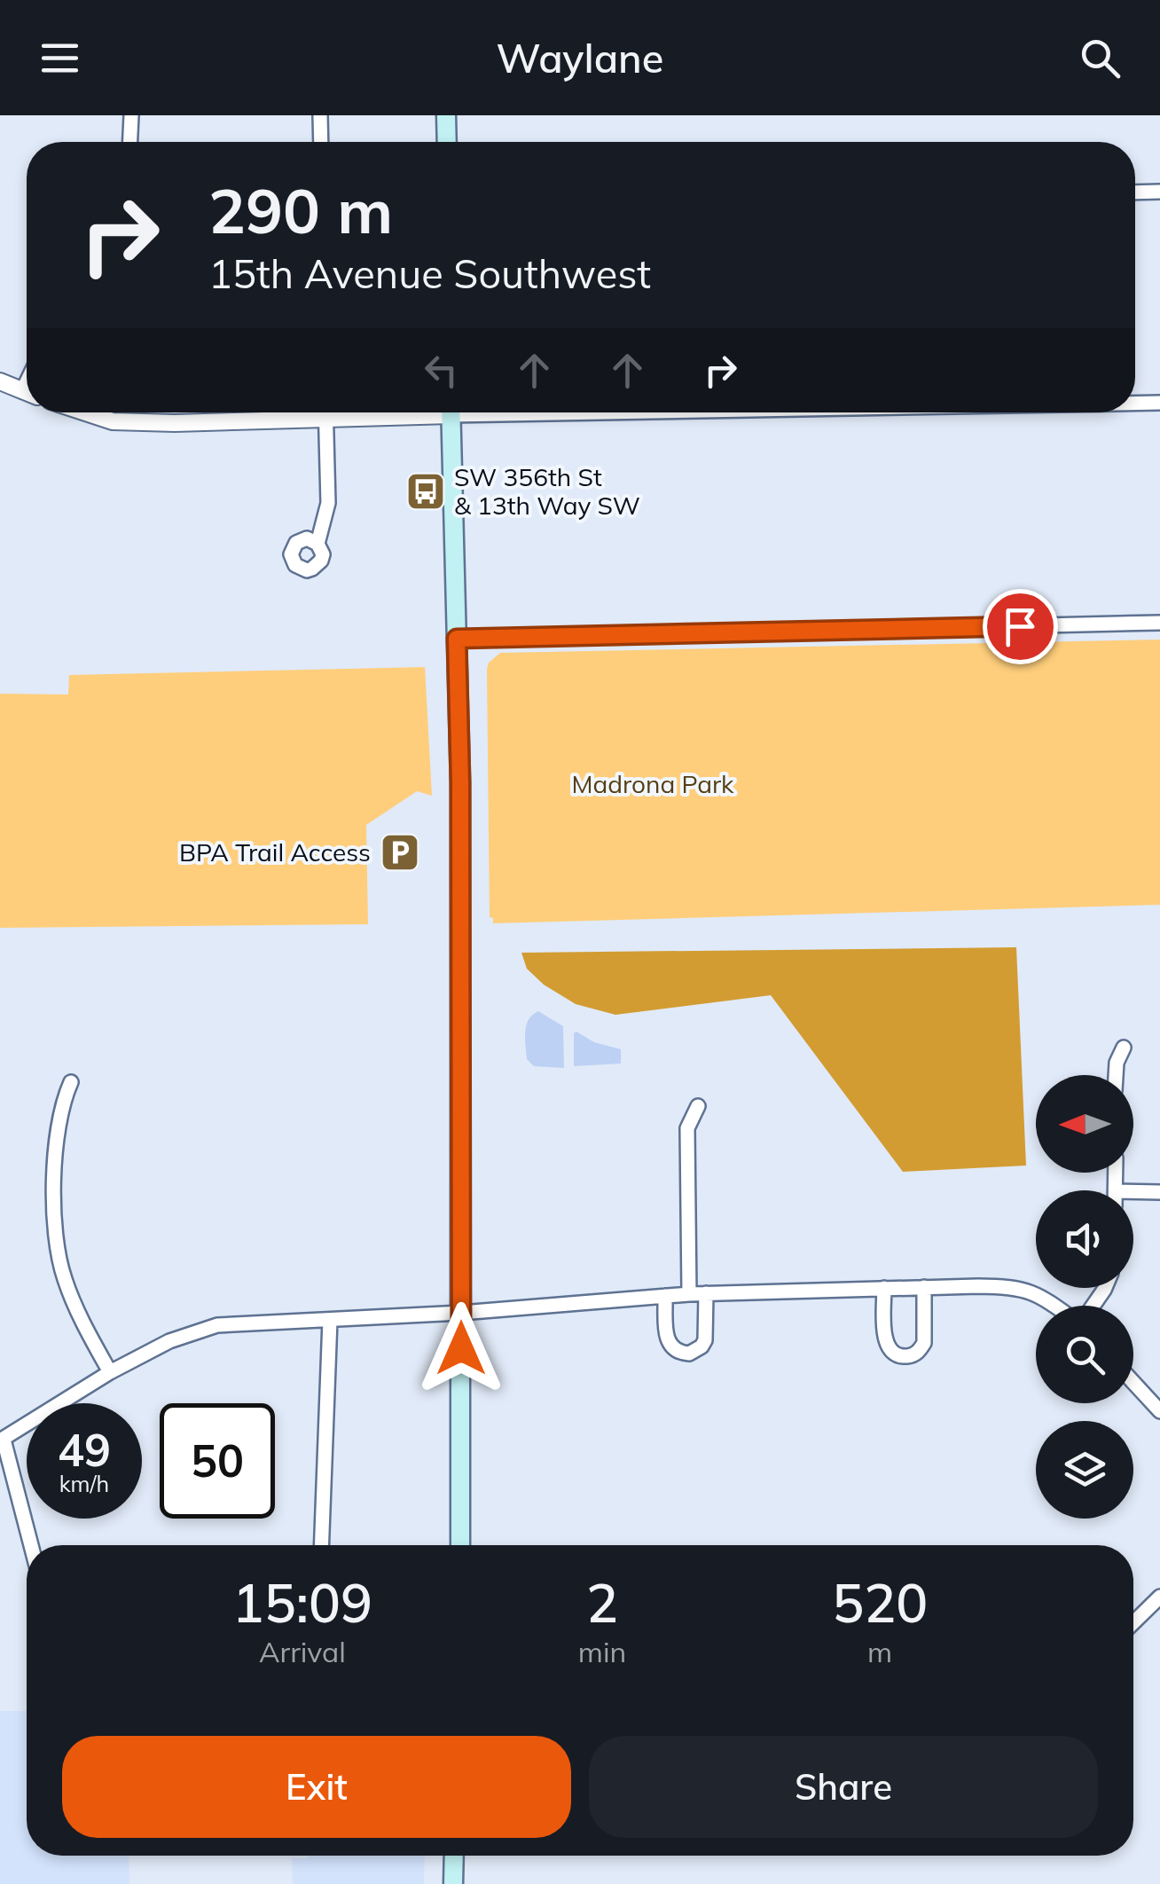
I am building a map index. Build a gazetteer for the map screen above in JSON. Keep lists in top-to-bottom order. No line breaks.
{"parks":["Madrona Park"],"places":{"bus stop":["SW 356th St & 13th Way SW"],"parking":["BPA Trail Access"]},"north":"left","page":{"header":"Waylane","turn":["290 m","15th Avenue Southwest"],"speed":"49 km/h","limit":"50","eta":["15:09","Arrival","2","min","520","m"],"buttons":["Exit","Share"]}}
